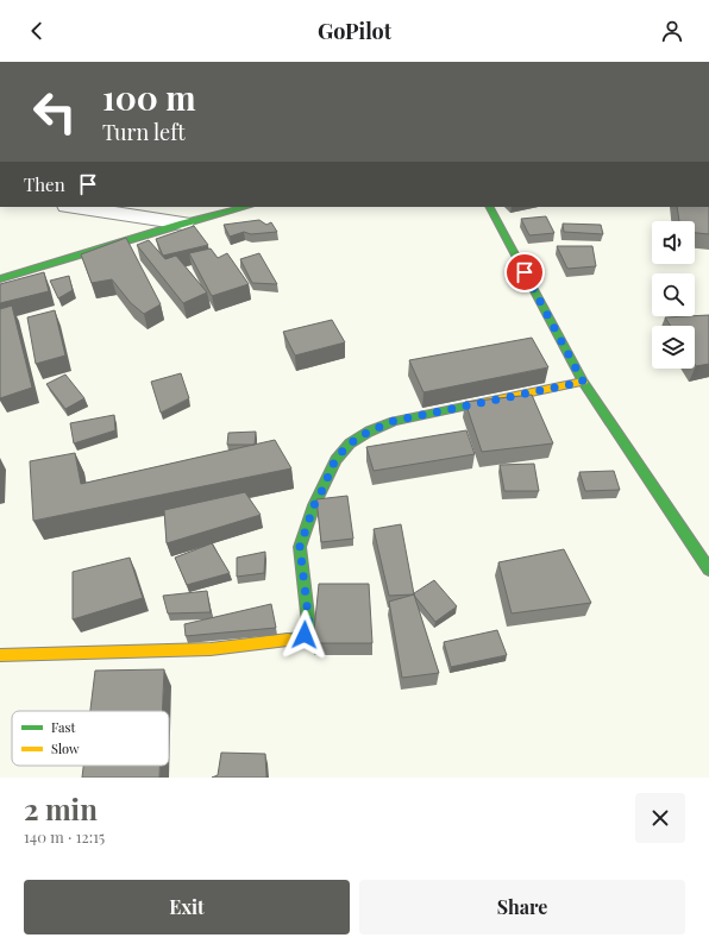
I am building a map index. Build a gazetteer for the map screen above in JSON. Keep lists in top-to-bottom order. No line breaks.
{"legend":["Fast","Slow"],"page":{"header":"GoPilot","turn":["100 m","Turn left"],"then":"Then","heading":["2 min","140 m · 12:15"],"buttons":["Exit","Share"]}}
